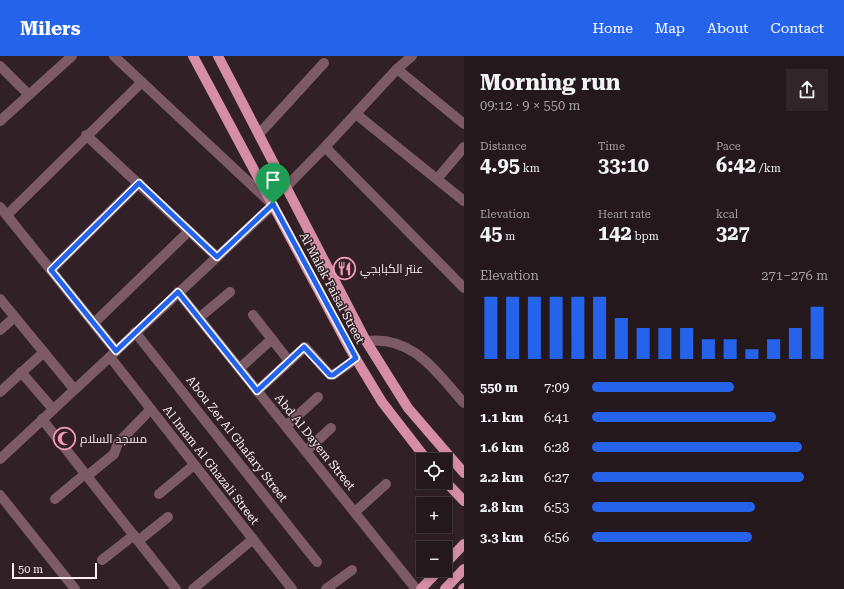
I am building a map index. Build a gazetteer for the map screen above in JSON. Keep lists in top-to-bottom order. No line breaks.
{"streets":{"main road":["Al Malek Faisal Street"],"street":["Abou Zer Al Ghafary Street","Abd Al Dayem Street","Al Imam Al Ghazali Street"]},"places":{"restaurant":["عنتر الكبابجي"],"mosque":["مسجد السلام"]},"scale_bar":"50 m","page":{"header":"Milers","nav":["Home","Map","About","Contact"],"heading":["Morning run","09:12 · 9 × 550 m"],"stats":[["Distance","4.95 km"],["Time","33:10"],["Pace","6:42 /km"],["Elevation","45 m"],["Heart rate","142 bpm"],["kcal","327"]],"chart":["Elevation","271–276 m"],"list":[{"name":"550 m","note":"7:09"},{"name":"1.1 km","note":"6:41"},{"name":"1.6 km","note":"6:28"},{"name":"2.2 km","note":"6:27"},{"name":"2.8 km","note":"6:53"},{"name":"3.3 km","note":"6:56"}],"map_buttons":["+","−"],"scale":"50 m"}}
